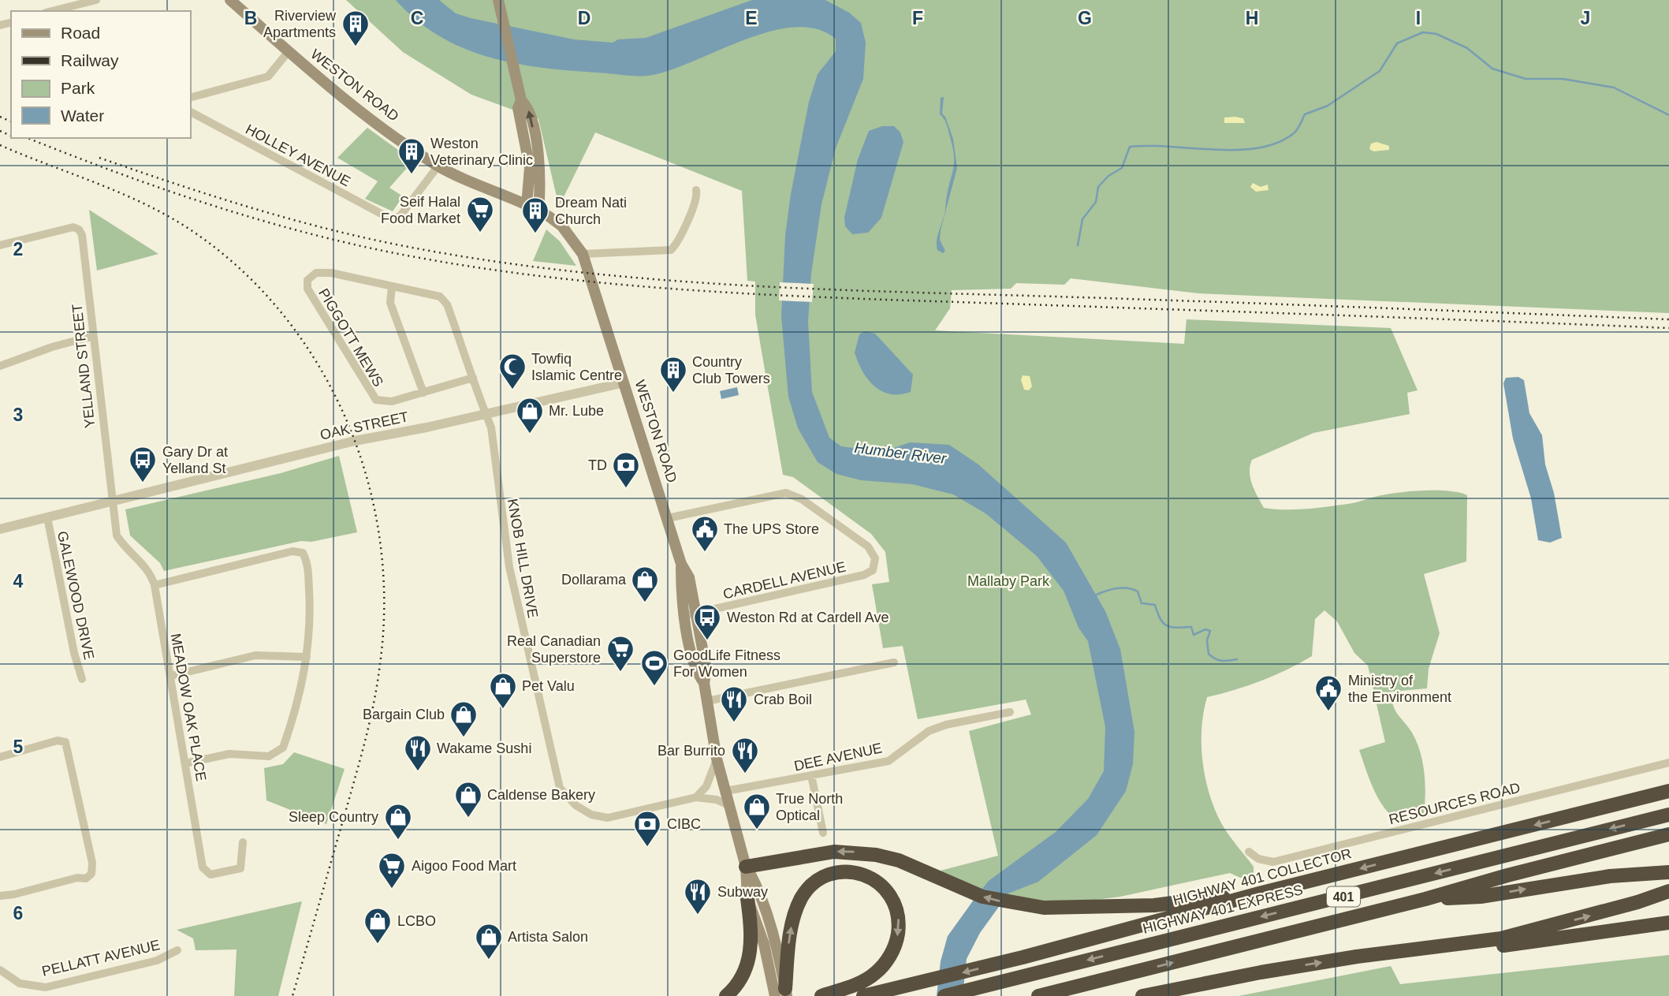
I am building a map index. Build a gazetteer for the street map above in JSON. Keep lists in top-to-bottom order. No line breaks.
{"streets":{"highway":["HIGHWAY 401 COLLECTOR","401","HIGHWAY 401 EXPRESS"],"main road":["WESTON ROAD"],"street":["HOLLEY AVENUE","PIGGOTT MEWS","YELLAND STREET","OAK STREET","KNOB HILL DRIVE","CARDELL AVENUE","GALEWOOD DRIVE","MEADOW OAK PLACE","DEE AVENUE","RESOURCES ROAD","PELLATT AVENUE"]},"crossings":[["WESTON ROAD","HOLLEY AVENUE"],["WESTON ROAD","OAK STREET"],["WESTON ROAD","KNOB HILL DRIVE"],["WESTON ROAD","CARDELL AVENUE"],["WESTON ROAD","DEE AVENUE"],["PIGGOTT MEWS","OAK STREET"],["PIGGOTT MEWS","KNOB HILL DRIVE"],["YELLAND STREET","OAK STREET"],["YELLAND STREET","MEADOW OAK PLACE"],["OAK STREET","KNOB HILL DRIVE"],["OAK STREET","GALEWOOD DRIVE"],["OAK STREET","MEADOW OAK PLACE"]],"water":["Humber River"],"parks":["Mallaby Park"],"places":{"building":["Riverview Apartments","Weston Veterinary Clinic","Dream Nati Church","Country Club Towers"],"supermarket":["Seif Halal Food Market","Real Canadian Superstore","Aigoo Food Mart"],"mosque":["Towfiq Islamic Centre"],"shop":["Mr. Lube","Dollarama","Pet Valu","Bargain Club","Caldense Bakery","True North Optical","Sleep Country","LCBO","Artista Salon"],"bus stop":["Gary Dr at Yelland St","Weston Rd at Cardell Ave"],"bank":["TD","CIBC"],"public building":["The UPS Store","Ministry of the Environment"],"sports":["GoodLife Fitness For Women"],"restaurant":["Crab Boil","Wakame Sushi","Bar Burrito","Subway"]},"legend":["Road","Railway","Park","Water"],"grid":{"columns":["B","C","D","E","F","G","H","I","J"],"rows":["2","3","4","5","6"]}}
